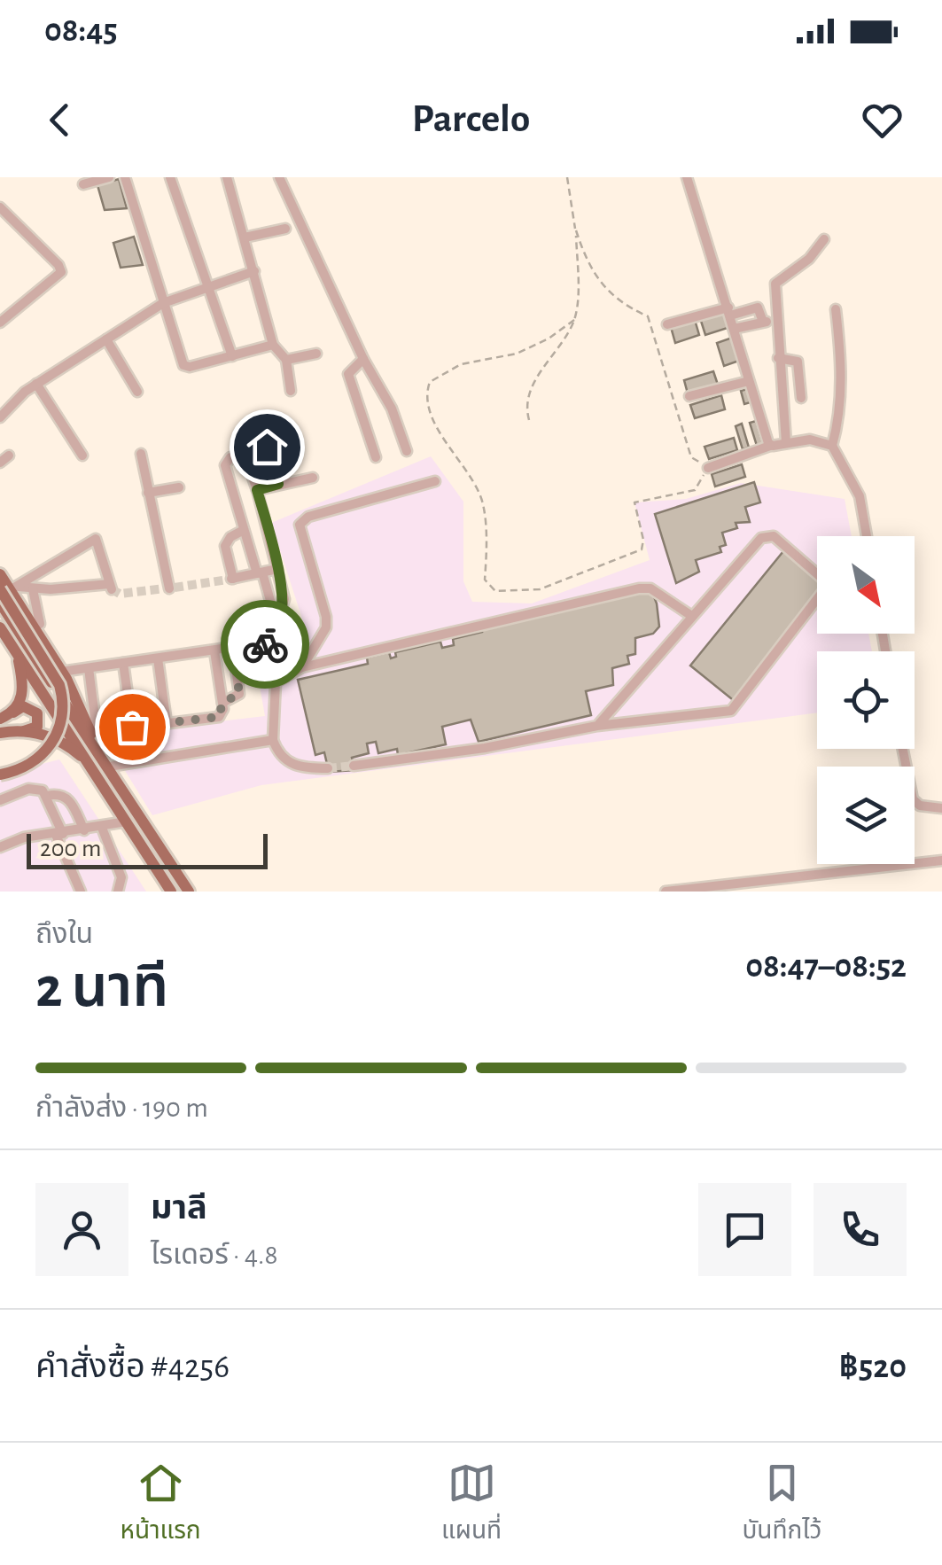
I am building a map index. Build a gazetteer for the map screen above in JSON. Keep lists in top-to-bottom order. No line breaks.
{"scale_bar":"200 m","north":"bottom right","page":{"status":"08:45","header":"Parcelo","scale":"200 m","heading":["2 นาที","ถึงใน","08:47–08:52"],"panel":["มาลี","ไรเดอร์ · 4.8","คำสั่งซื้อ #4256","฿520"],"bar":"กำลังส่ง · 190 m","tabs":["หน้าแรก","แผนที่","บันทึกไว้"]}}
